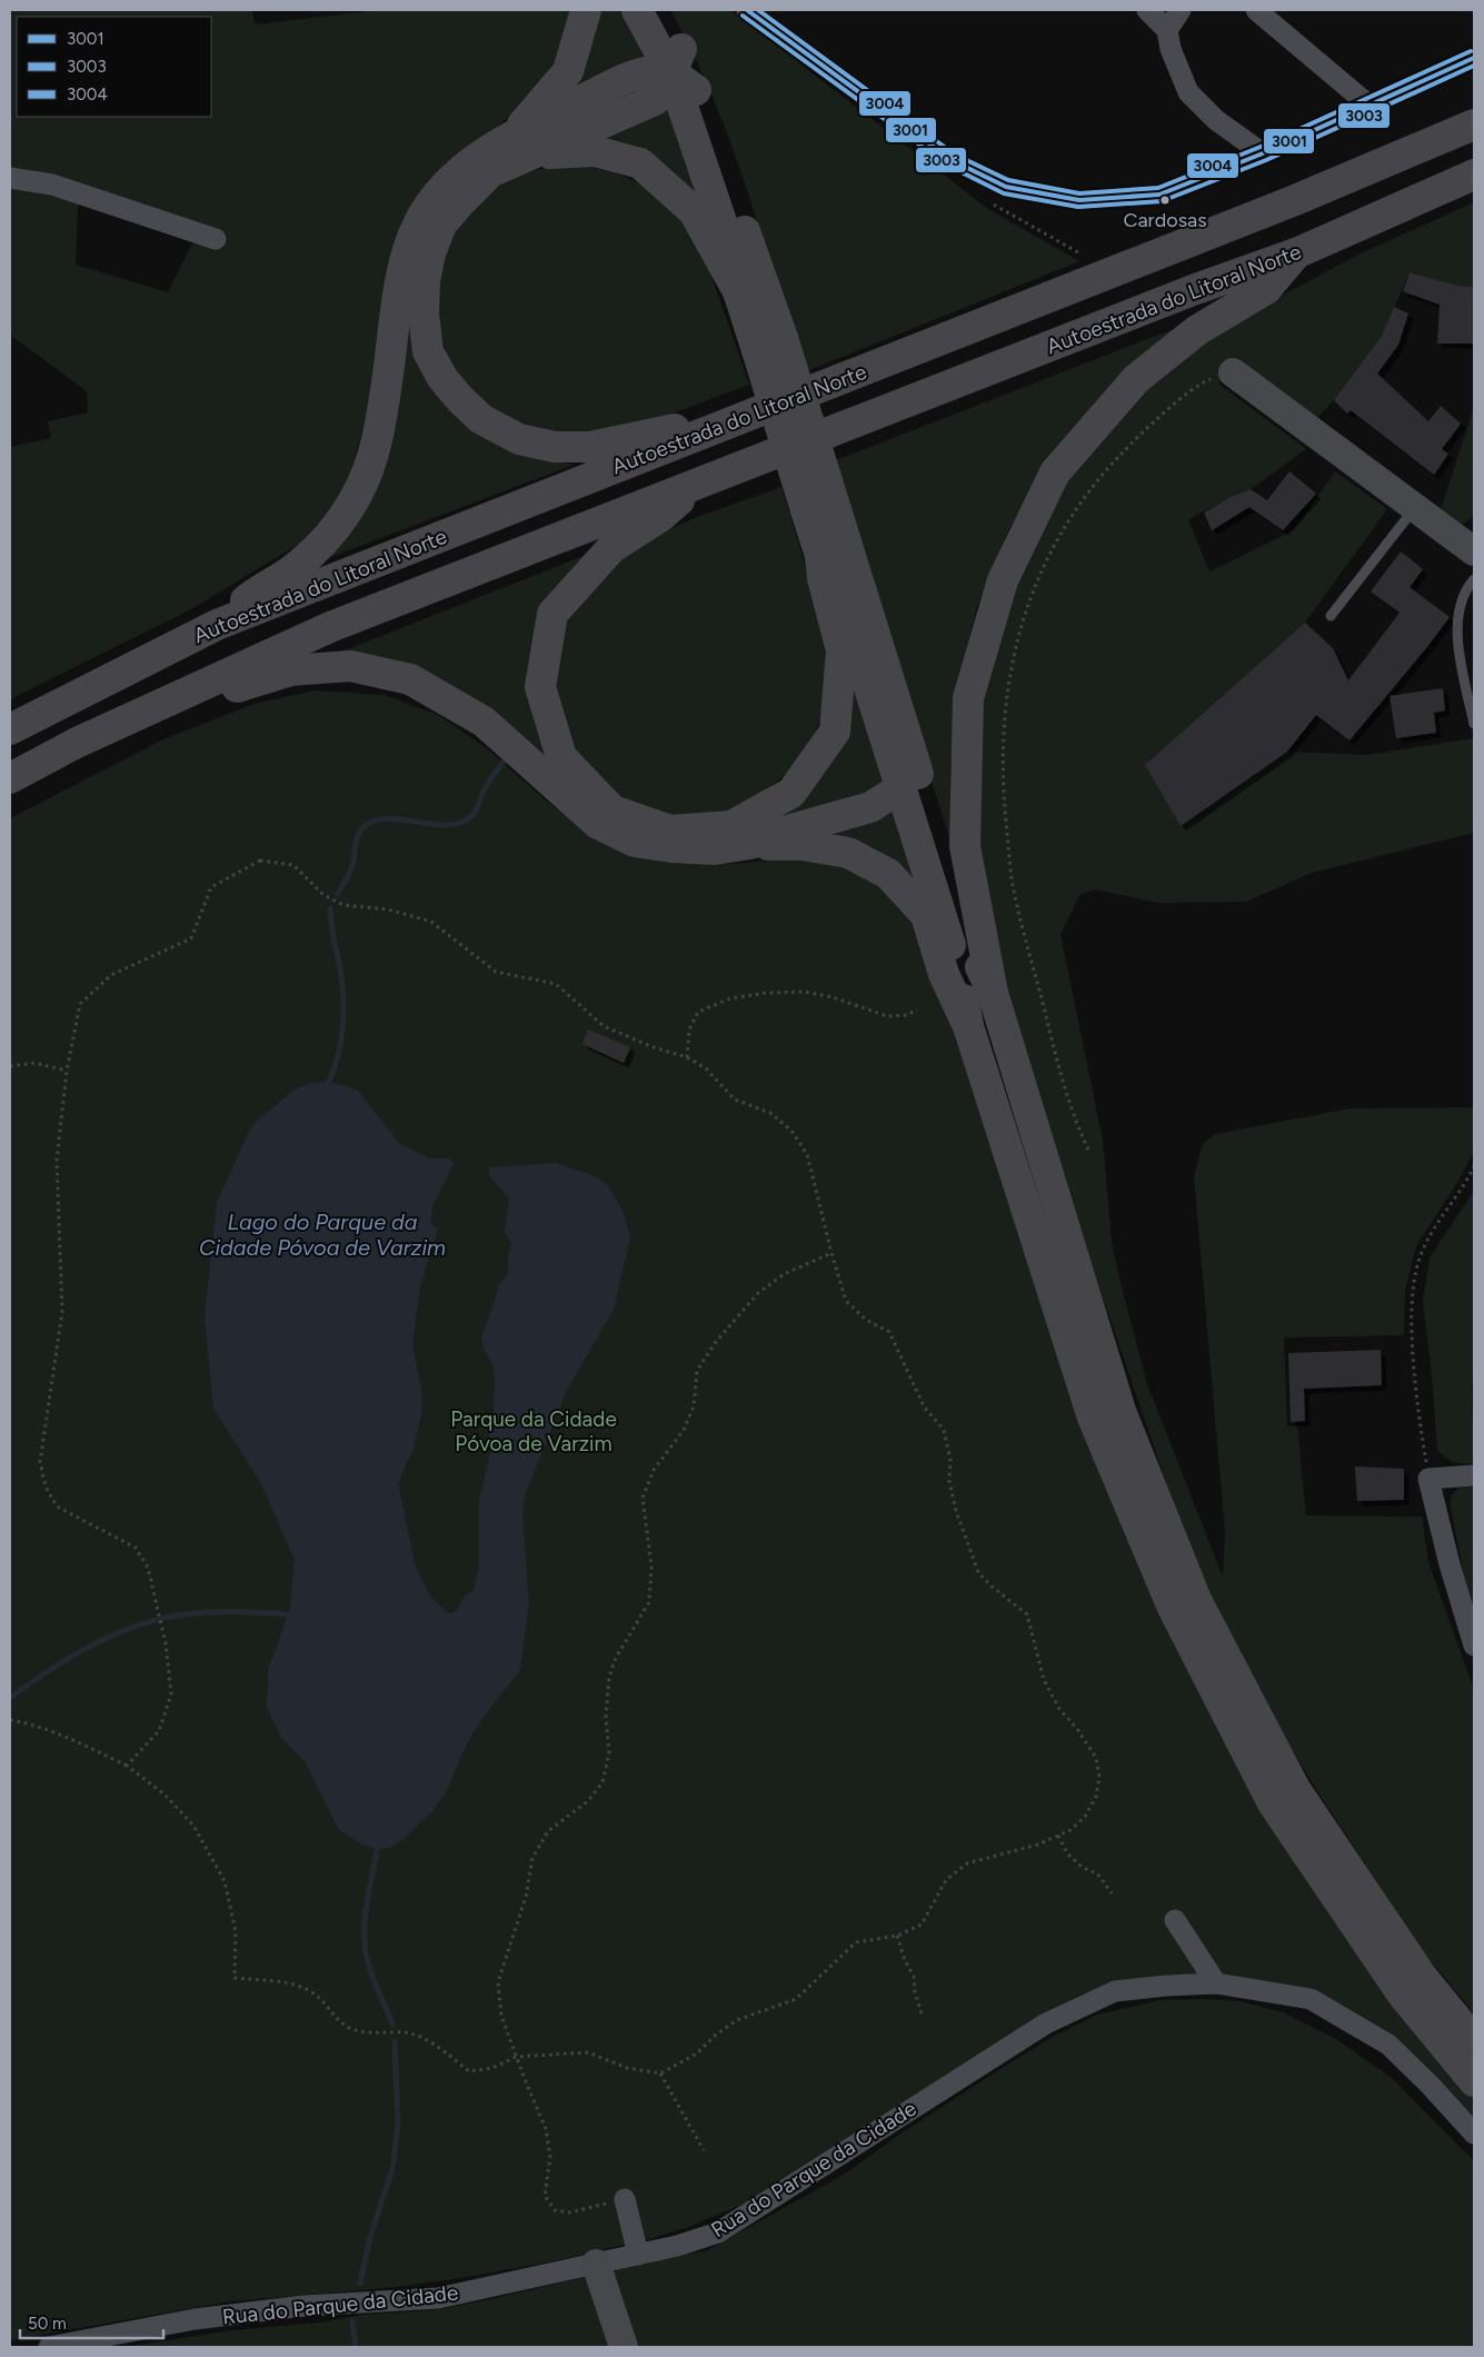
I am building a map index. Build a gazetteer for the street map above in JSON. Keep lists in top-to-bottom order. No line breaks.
{"streets":{"main road":["Autoestrada do Litoral Norte"],"street":["Rua do Parque da Cidade"]},"water":["Lago do Parque da Cidade Póvoa de Varzim"],"parks":["Parque da Cidade Póvoa de Varzim"],"places":["Cardosas"],"lines":["transit line 3001","transit line 3004","transit line 3003"],"legend":["3001","3003","3004"],"scale_bar":"50 m"}
